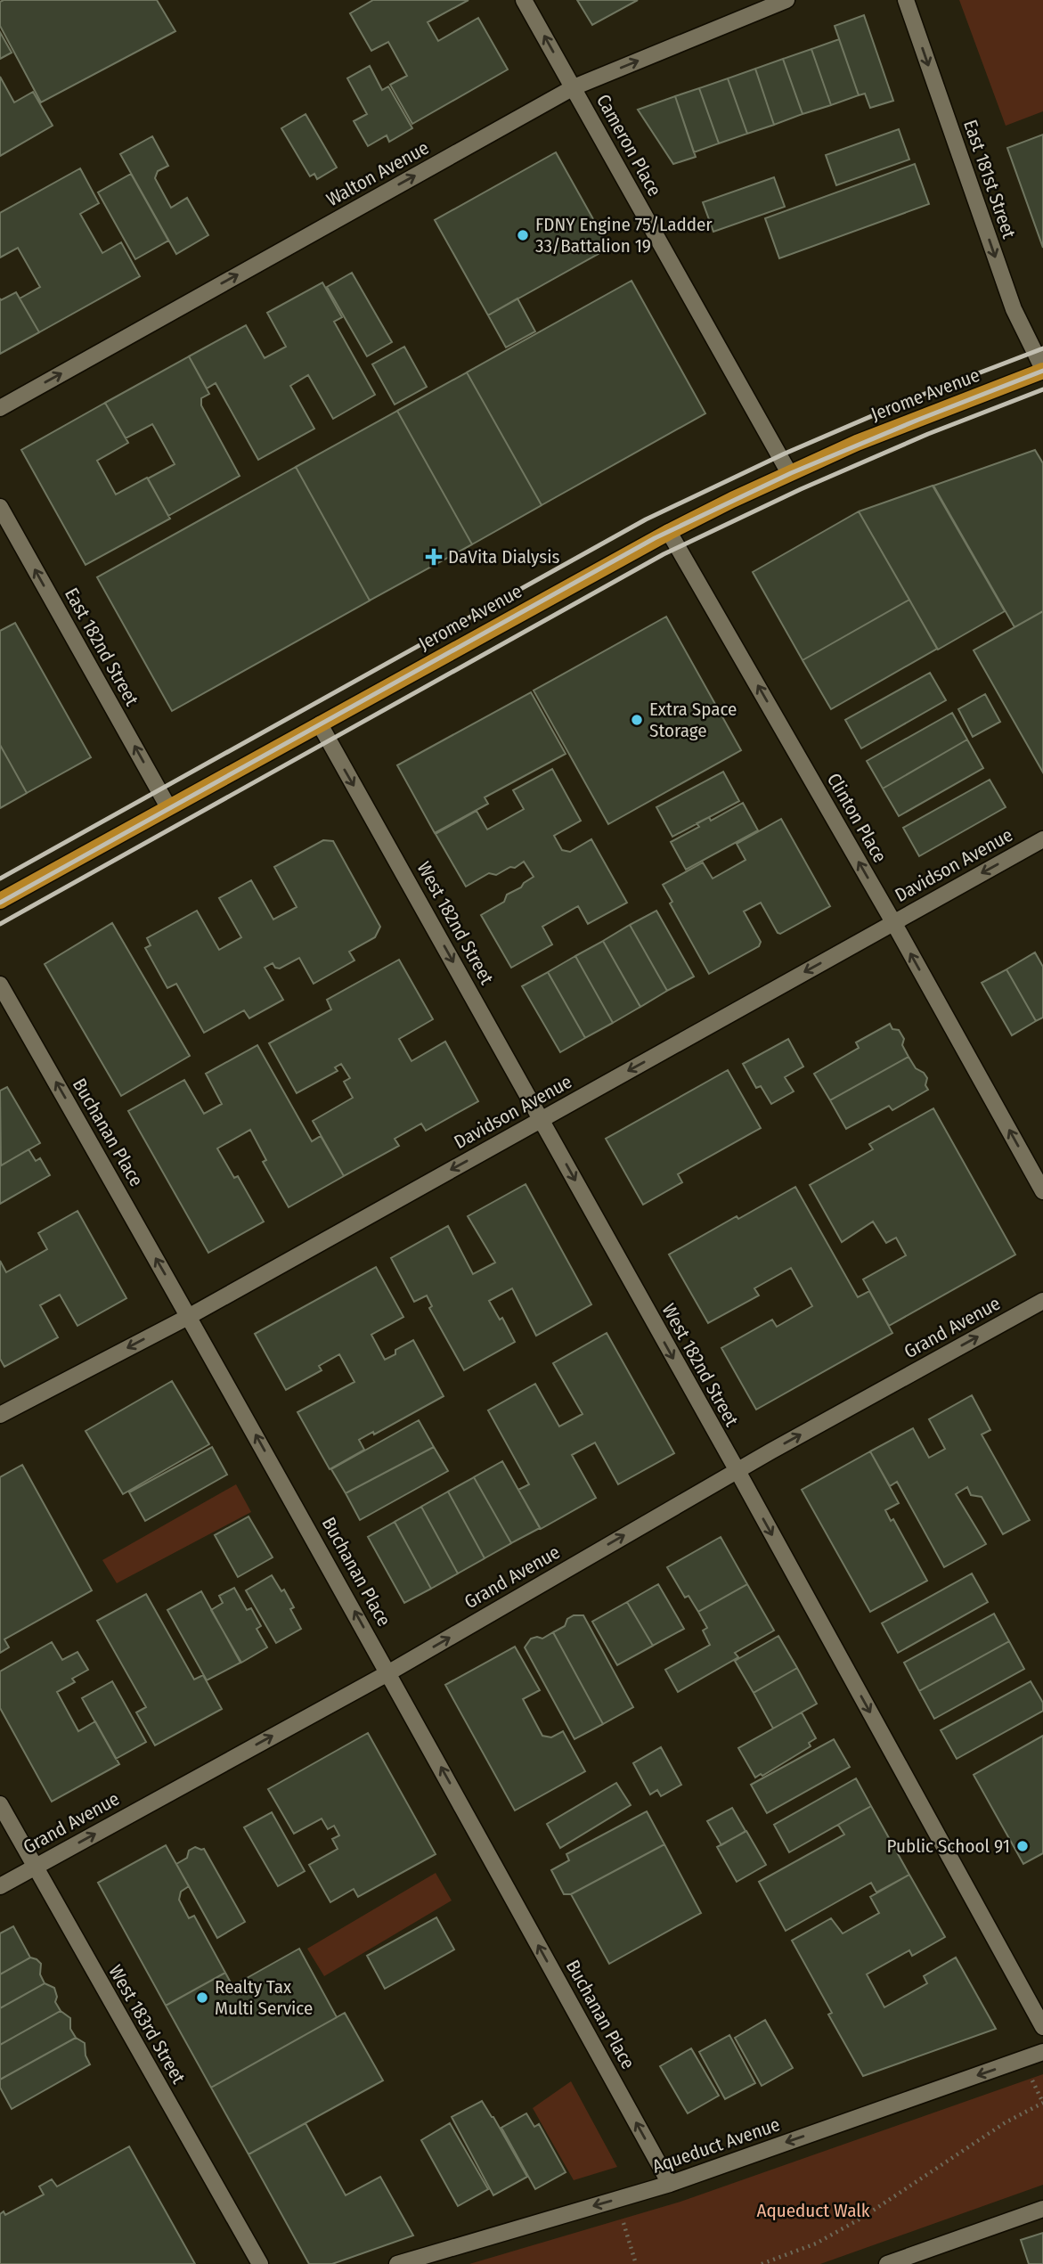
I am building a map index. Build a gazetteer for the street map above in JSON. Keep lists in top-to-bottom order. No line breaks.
{"streets":{"main road":["Jerome Avenue"],"street":["Cameron Place","Walton Avenue","East 181st Street","East 182nd Street","Clinton Place","Davidson Avenue","West 182nd Street","Buchanan Place","Grand Avenue","West 183rd Street","Aqueduct Avenue"]},"crossings":[["Cameron Place","Walton Avenue"],["Cameron Place","Jerome Avenue"],["East 181st Street","Jerome Avenue"],["Jerome Avenue","East 182nd Street"],["Jerome Avenue","Clinton Place"],["Jerome Avenue","West 182nd Street"],["Clinton Place","Davidson Avenue"],["Davidson Avenue","West 182nd Street"],["Davidson Avenue","Buchanan Place"],["West 182nd Street","Grand Avenue"],["Buchanan Place","Grand Avenue"],["Buchanan Place","Aqueduct Avenue"],["Grand Avenue","West 183rd Street"]],"one_way":["Walton Avenue","East 181st Street","East 182nd Street","Clinton Place","Davidson Avenue","West 182nd Street","Buchanan Place","Grand Avenue","Aqueduct Avenue"],"parks":["Aqueduct Walk"],"places":{"other":["FDNY Engine 75/Ladder 33/Battalion 19","Extra Space Storage","Public School 91","Realty Tax Multi Service"],"health":["DaVita Dialysis"]}}
